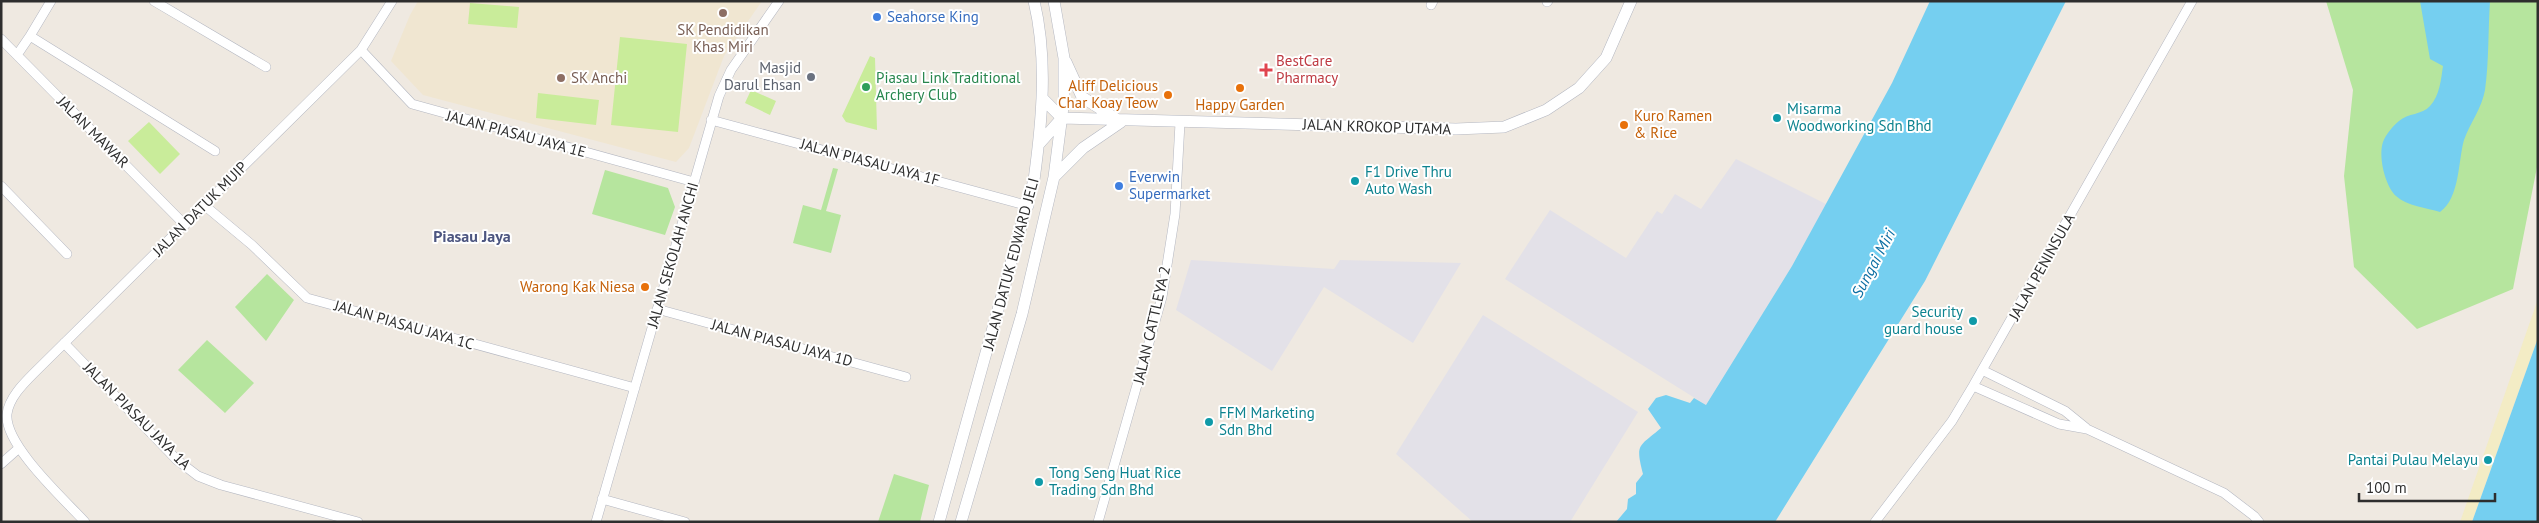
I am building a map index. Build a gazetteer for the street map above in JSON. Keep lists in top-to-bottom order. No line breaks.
{"streets":{"street":["JALAN KROKOP UTAMA","JALAN MAWAR","JALAN PIASAU JAYA 1E","JALAN PIASAU JAYA 1F","JALAN DATUK MUIP","JALAN SEKOLAH ANCHI","JALAN DATUK EDWARD JELI","JALAN PENINSULA","JALAN PIASAU JAYA 1C","JALAN CATTLEYA 2","JALAN PIASAU JAYA 1D","JALAN PIASAU JAYA 1A"]},"crossings":[["JALAN KROKOP UTAMA","JALAN DATUK EDWARD JELI"],["JALAN KROKOP UTAMA","JALAN CATTLEYA 2"],["JALAN MAWAR","JALAN DATUK MUIP"],["JALAN PIASAU JAYA 1E","JALAN DATUK MUIP"],["JALAN PIASAU JAYA 1E","JALAN SEKOLAH ANCHI"],["JALAN PIASAU JAYA 1F","JALAN SEKOLAH ANCHI"],["JALAN PIASAU JAYA 1F","JALAN DATUK EDWARD JELI"],["JALAN DATUK MUIP","JALAN PIASAU JAYA 1C"],["JALAN DATUK MUIP","JALAN PIASAU JAYA 1A"],["JALAN SEKOLAH ANCHI","JALAN PIASAU JAYA 1C"],["JALAN SEKOLAH ANCHI","JALAN PIASAU JAYA 1D"]],"districts":["Piasau Jaya"],"water":["Sungai Miri"],"places":{"other":["SK Pendidikan Khas Miri","Seahorse King","Masjid Darul Ehsan","SK Anchi","Piasau Link Traditional Archery Club","Happy Garden","Aliff Delicious Char Koay Teow","Misarma Woodworking Sdn Bhd","Kuro Ramen & Rice","F1 Drive Thru Auto Wash","Everwin Supermarket","Warong Kak Niesa","Security guard house","FFM Marketing Sdn Bhd","Pantai Pulau Melayu","Tong Seng Huat Rice Trading Sdn Bhd"],"health":["BestCare Pharmacy"]},"scale_bar":"100 m"}
